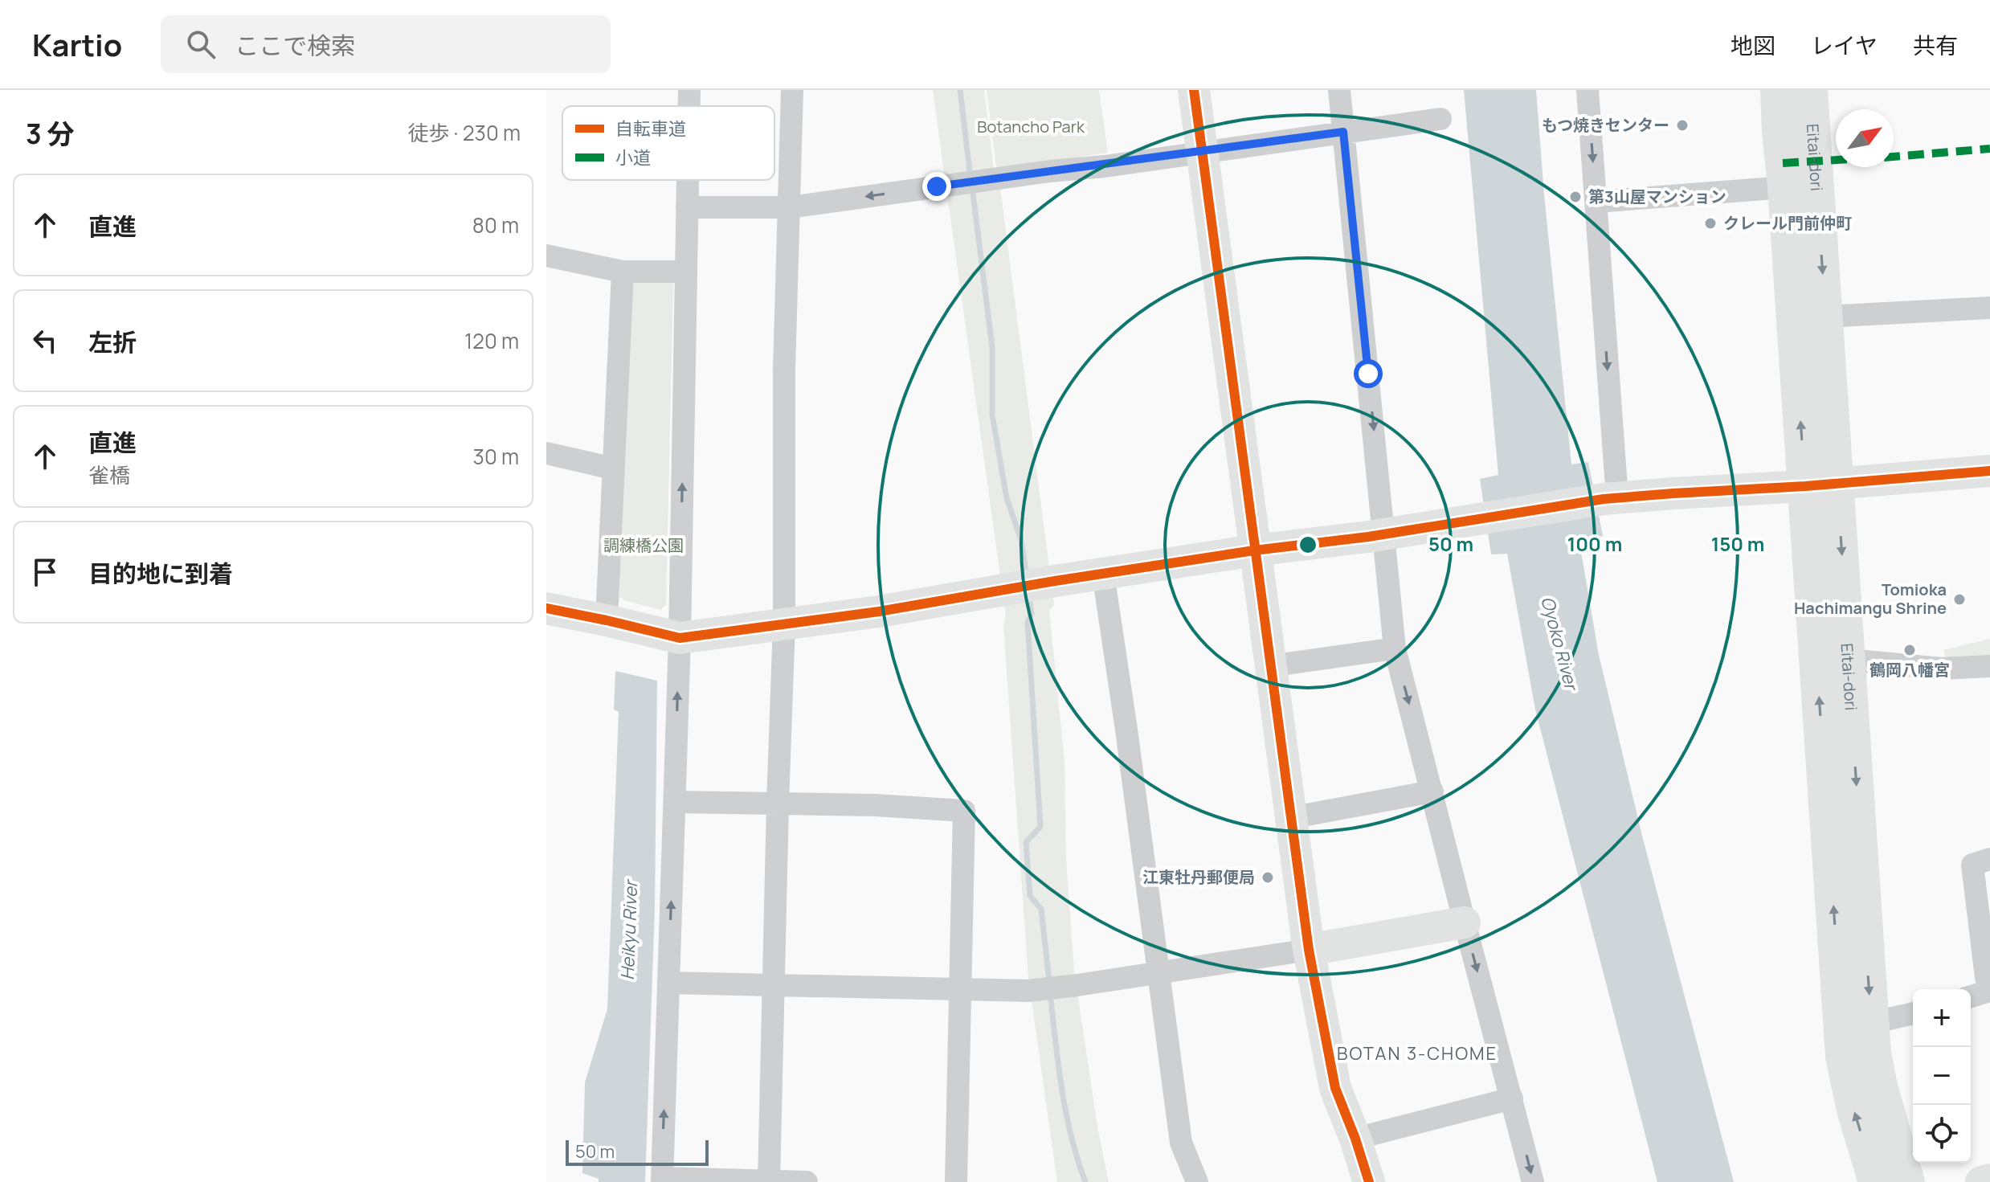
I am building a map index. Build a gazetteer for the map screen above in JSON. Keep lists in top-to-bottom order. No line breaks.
{"streets":{"main road":["Eitai-dori"]},"districts":["BOTAN 3-CHOME"],"water":["Oyoko River","Heikyu River"],"parks":["Botancho Park","調練橋公園"],"places":["もつ焼きセンター","第3山屋マンション","クレール門前仲町","Tomioka Hachimangu Shrine","鶴岡八幡宮","江東牡丹郵便局"],"legend":["自転車道","小道"],"scale_bar":"50 m","north":"top right","page":{"header":"Kartio","search":"ここで検索","nav":["地図","レイヤ","共有"],"heading":["3 分","徒歩 · 230 m"],"list":[["直進","80 m"],["左折","120 m"],["直進","雀橋","30 m"],"目的地に到着"],"map_buttons":["+","−"],"scale":"50 m"},"rings":["50 m","100 m","150 m"]}
